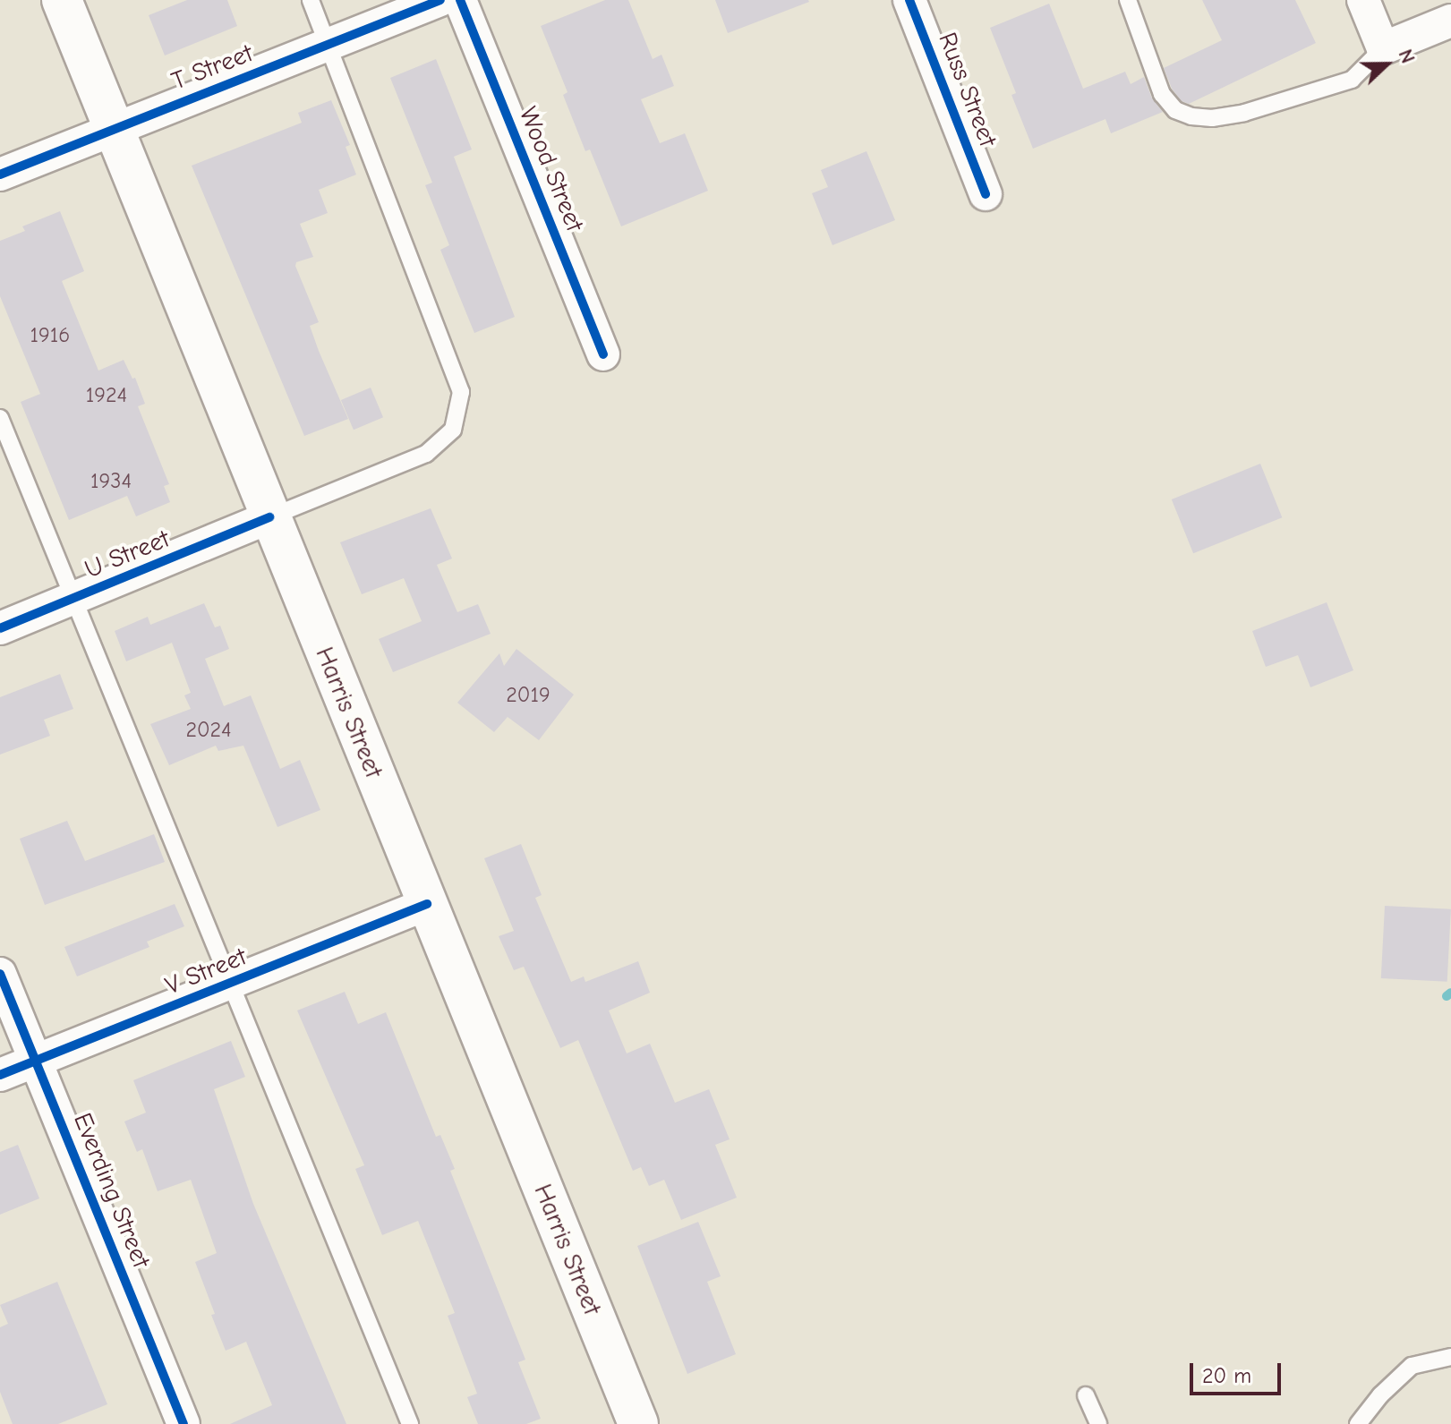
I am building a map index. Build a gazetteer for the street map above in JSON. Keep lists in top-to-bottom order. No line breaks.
{"streets":{"main road":["Harris Street"],"street":["T Street","Russ Street","Wood Street","U Street","V Street","Everding Street"]},"crossings":[["T Street","Harris Street"],["U Street","Harris Street"],["Harris Street","V Street"],["V Street","Everding Street"]],"house_numbers":["1916","1924","1934","2019","2024"],"scale_bar":"20 m","north":"right"}
